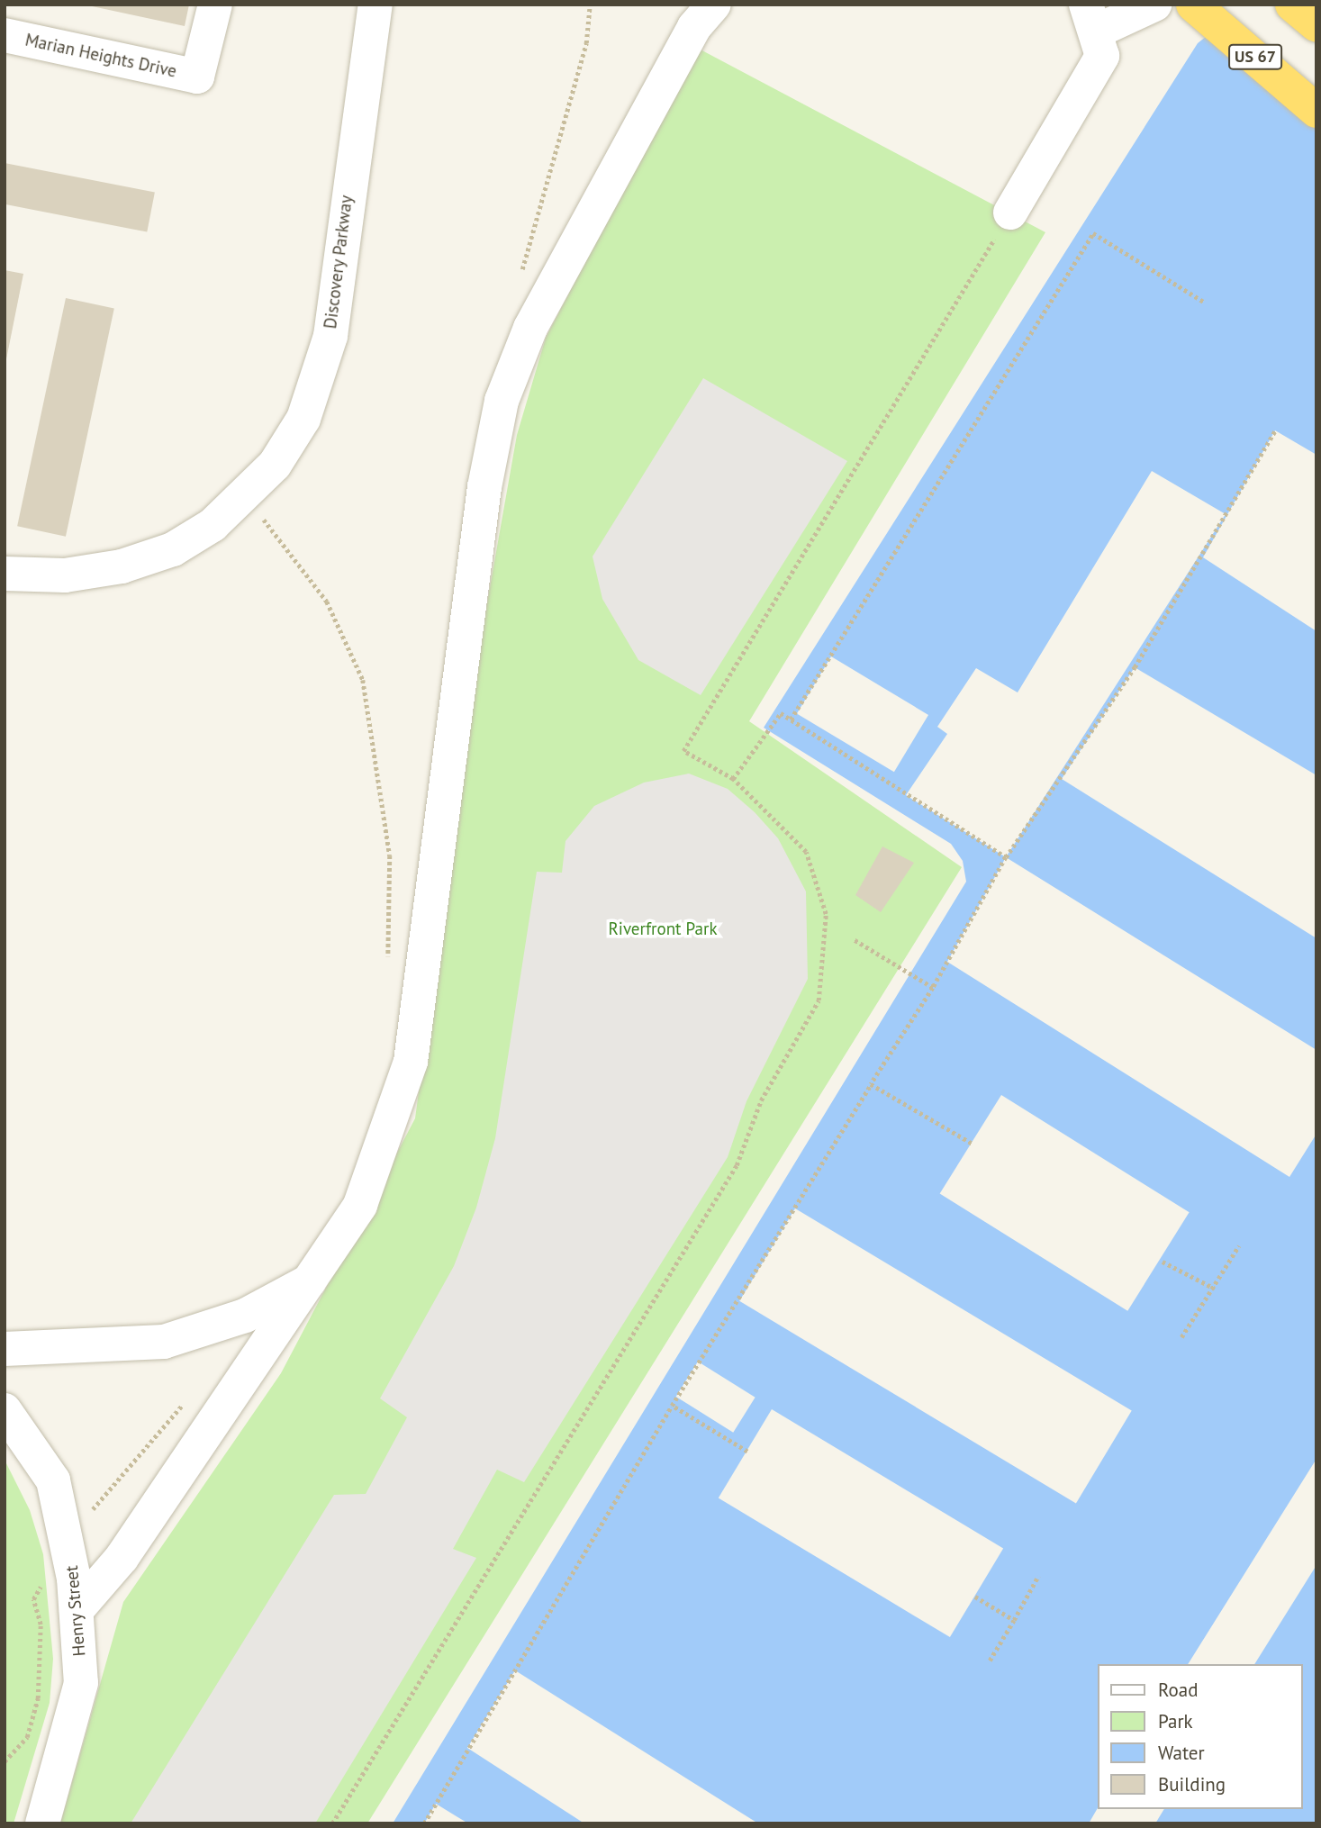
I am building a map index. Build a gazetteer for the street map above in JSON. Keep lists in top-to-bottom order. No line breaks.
{"streets":{"highway":["US 67"],"street":["Marian Heights Drive","Discovery Parkway","Henry Street"]},"parks":["Riverfront Park"],"legend":["Road","Park","Water","Building"]}
